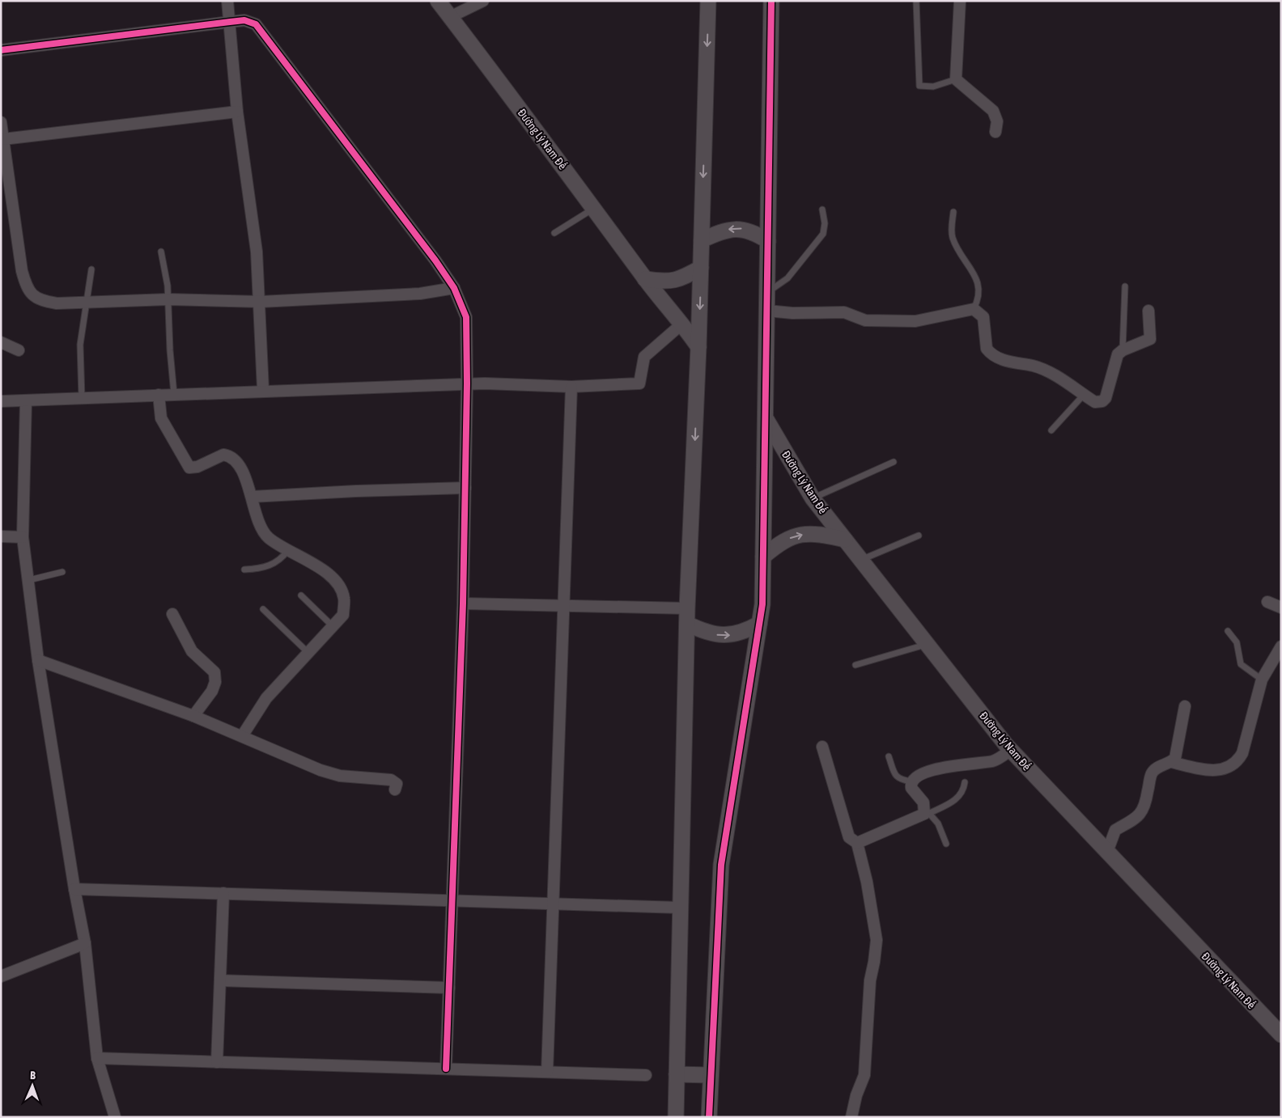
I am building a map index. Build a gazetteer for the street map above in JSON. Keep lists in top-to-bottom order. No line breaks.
{"streets":{"street":["Đường Lý Nam Đế"]},"north":"top"}
